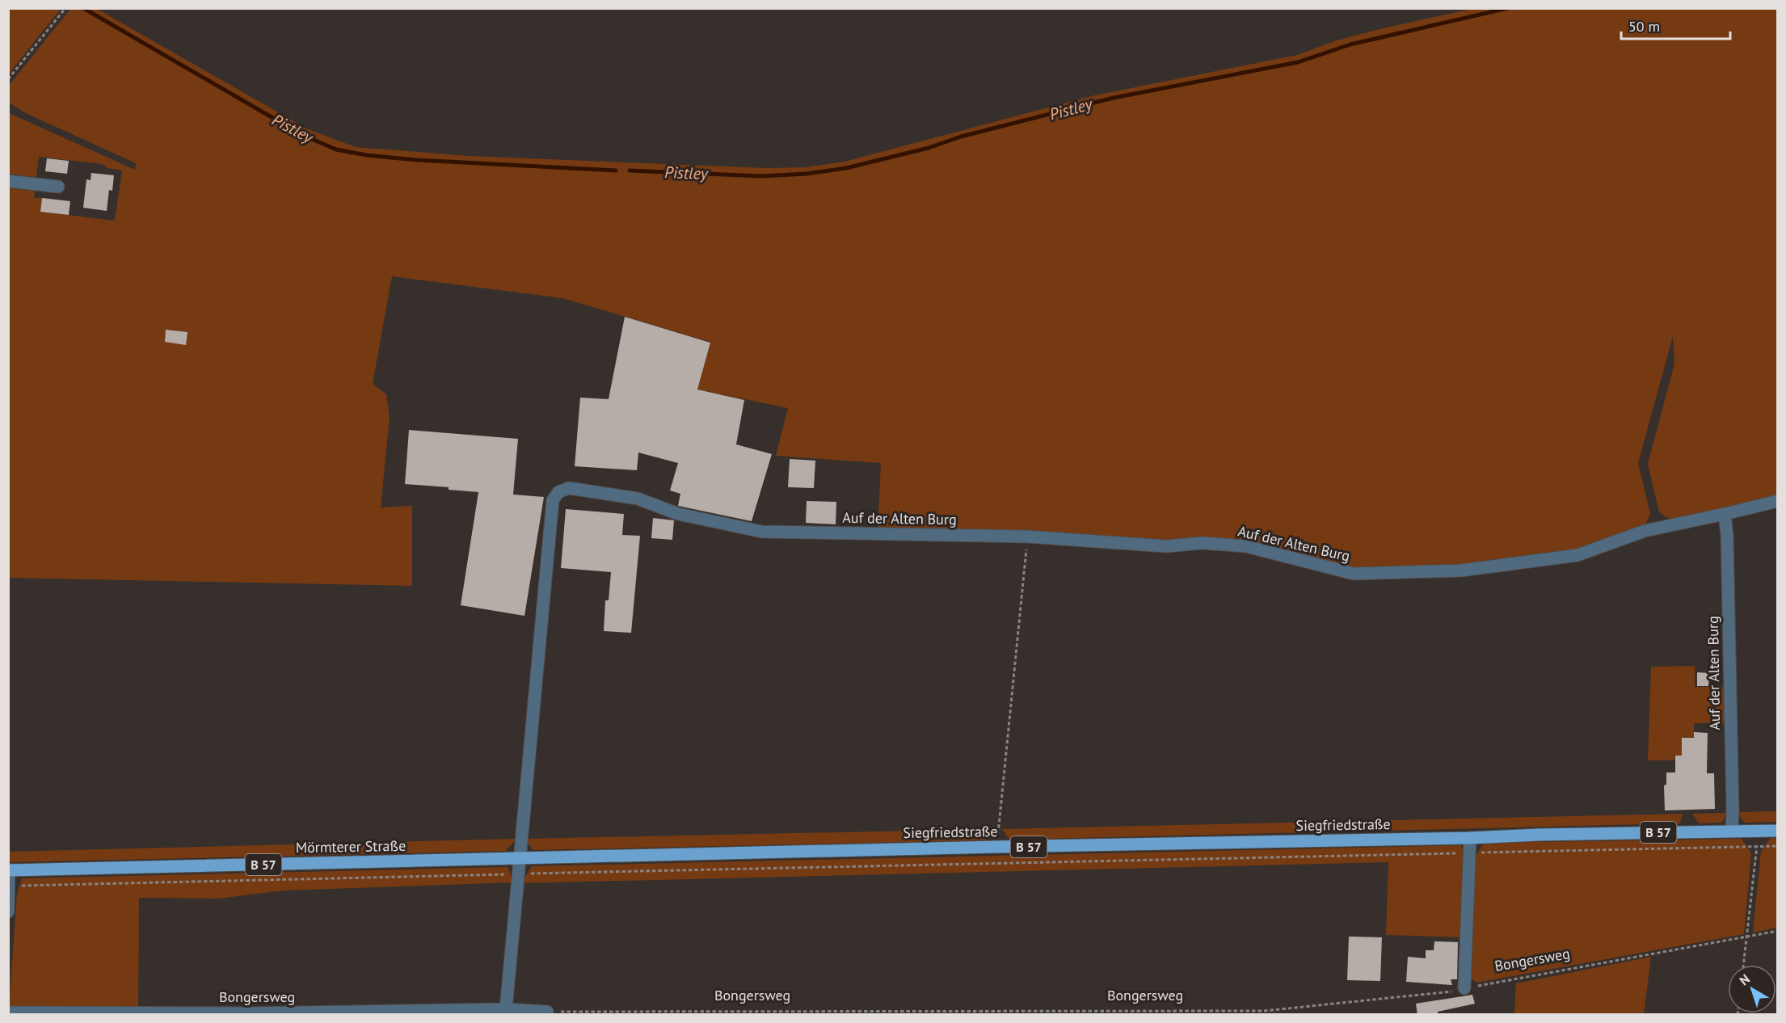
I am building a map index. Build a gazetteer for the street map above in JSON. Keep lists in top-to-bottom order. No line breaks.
{"streets":{"main road":["Siegfriedstraße","B 57","Mörmterer Straße"],"street":["Auf der Alten Burg","Bongersweg"]},"crossings":[["Auf der Alten Burg","Siegfriedstraße"],["Auf der Alten Burg","Mörmterer Straße"],["Siegfriedstraße","Mörmterer Straße"]],"water":["Pistley"],"scale_bar":"50 m","north":"top left"}
